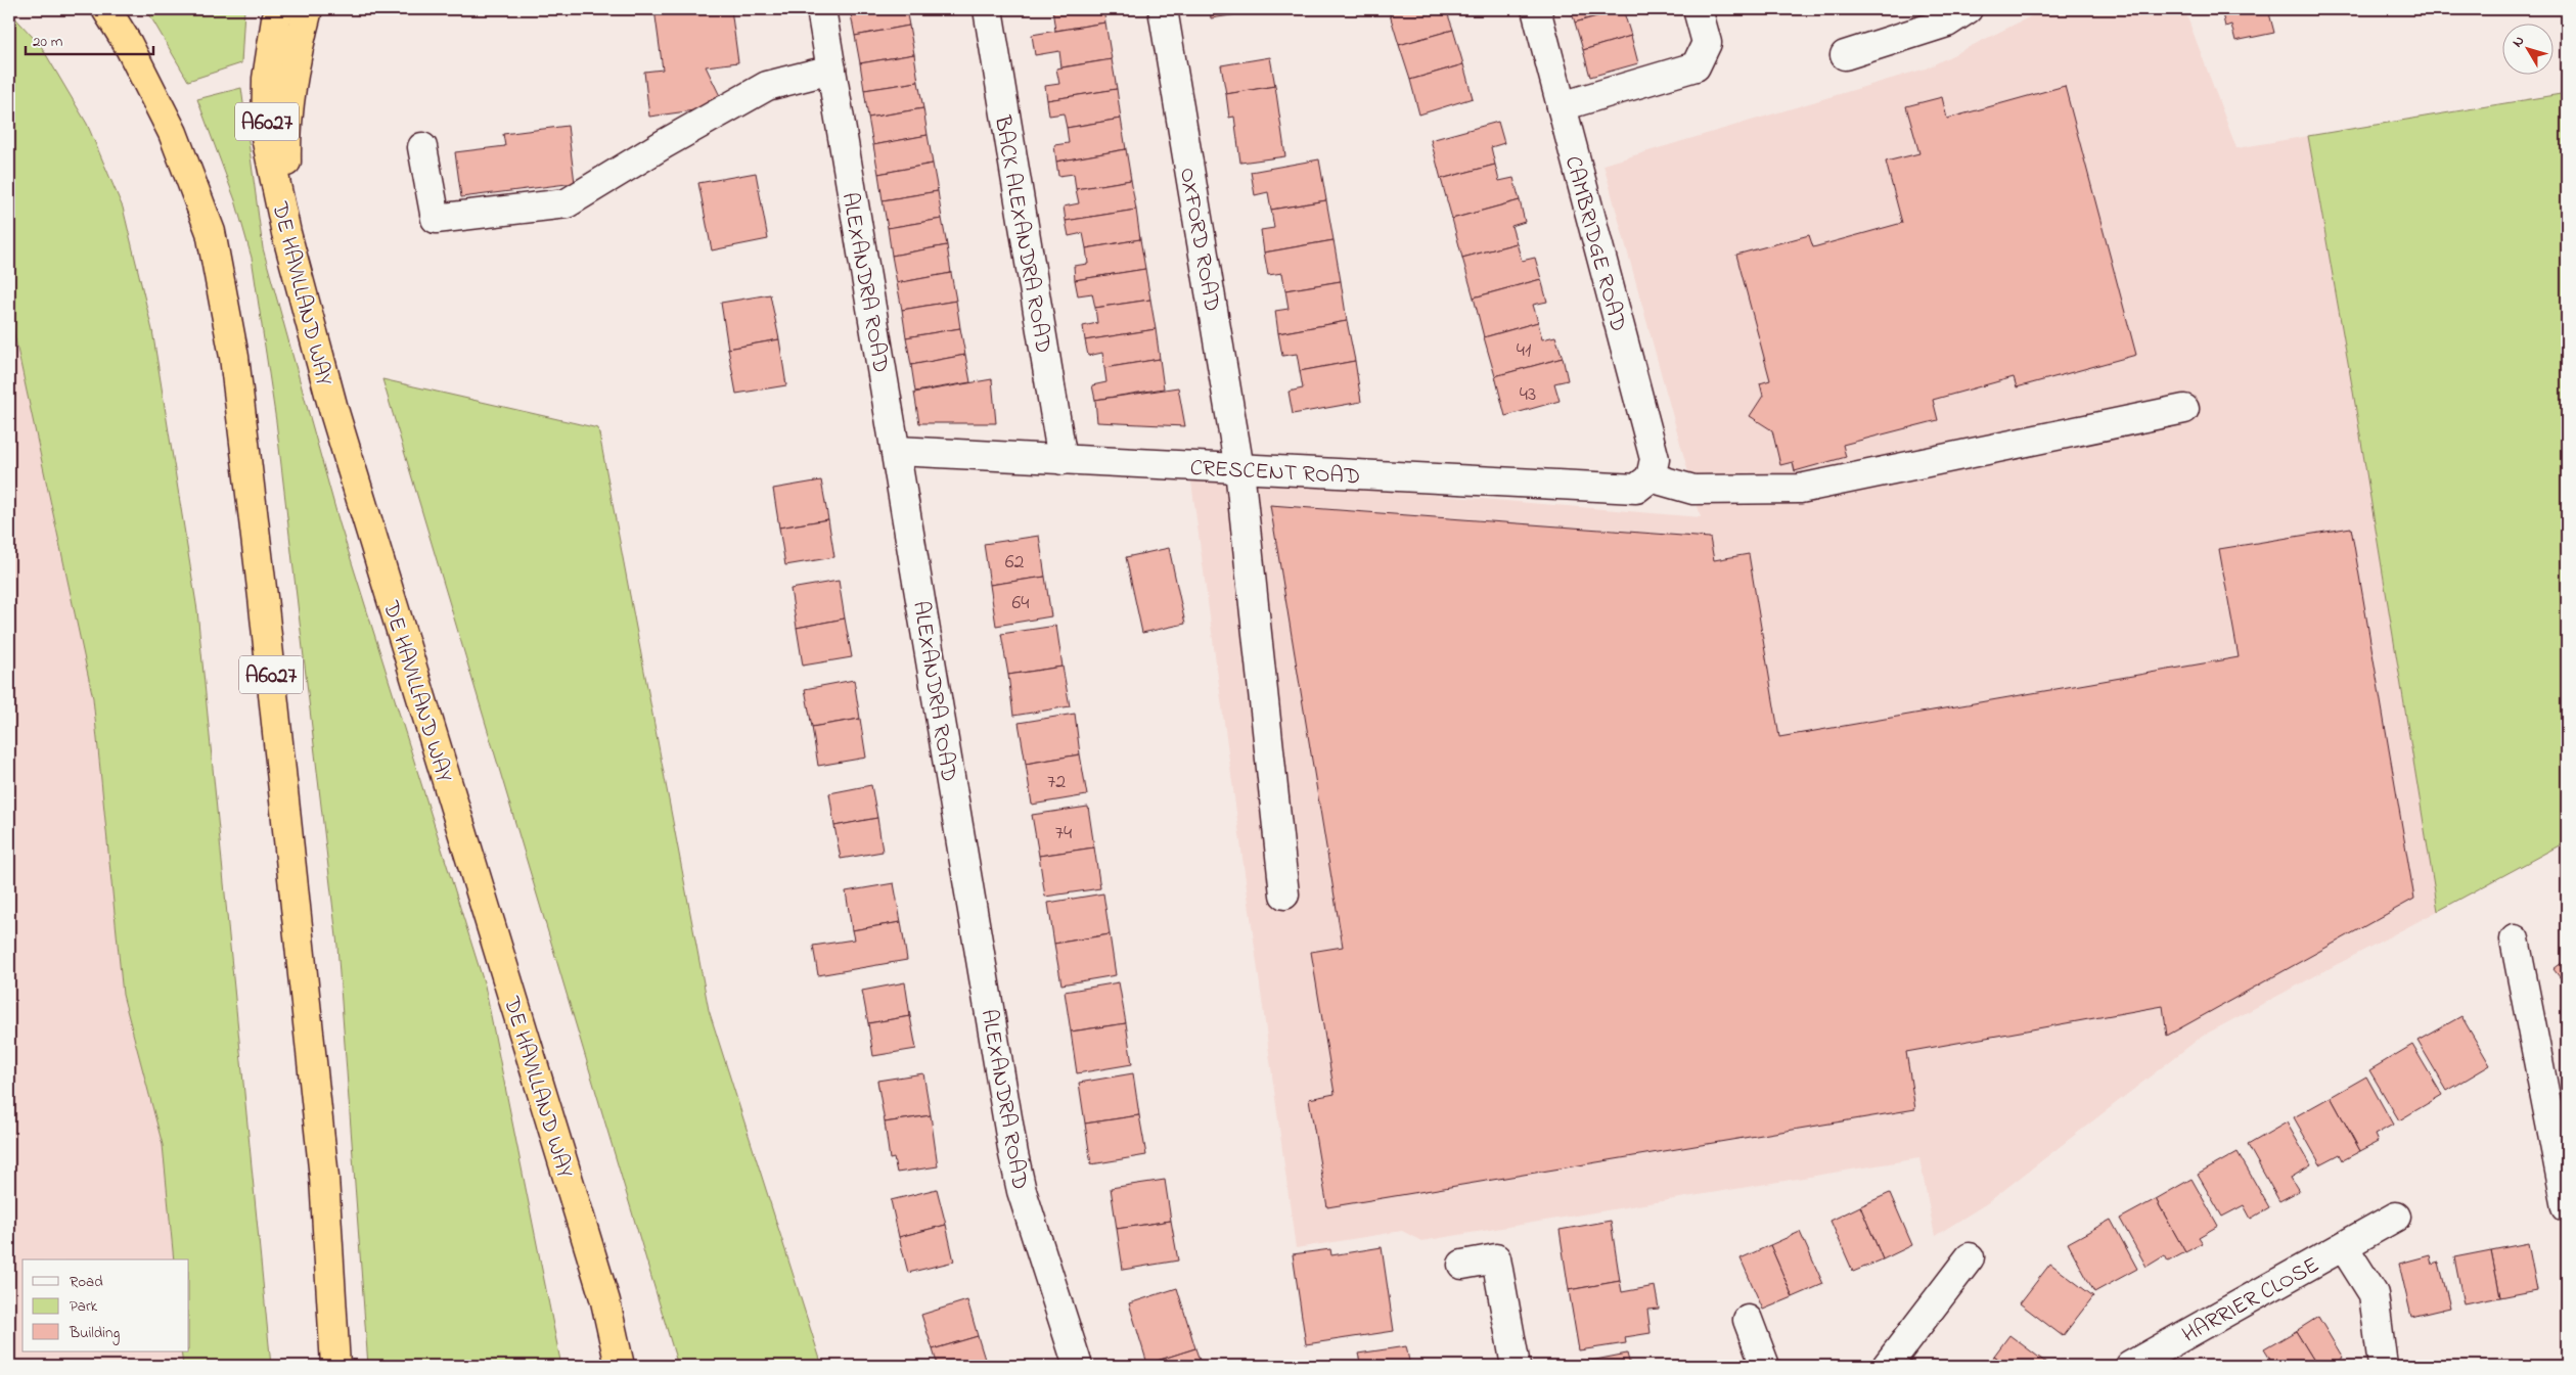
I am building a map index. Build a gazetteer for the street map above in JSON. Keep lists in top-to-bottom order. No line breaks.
{"streets":{"highway":["A6027","DE HAVILLAND WAY"],"street":["BACK ALEXANDRA ROAD","OXFORD ROAD","CAMBRIDGE ROAD","ALEXANDRA ROAD","CRESCENT ROAD","HARRIER CLOSE"]},"crossings":[["BACK ALEXANDRA ROAD","CRESCENT ROAD"],["OXFORD ROAD","CRESCENT ROAD"],["CAMBRIDGE ROAD","CRESCENT ROAD"],["ALEXANDRA ROAD","CRESCENT ROAD"]],"house_numbers":["41","43","62","64","72","74"],"legend":["Road","Park","Building"],"scale_bar":"20 m","north":"top left"}
